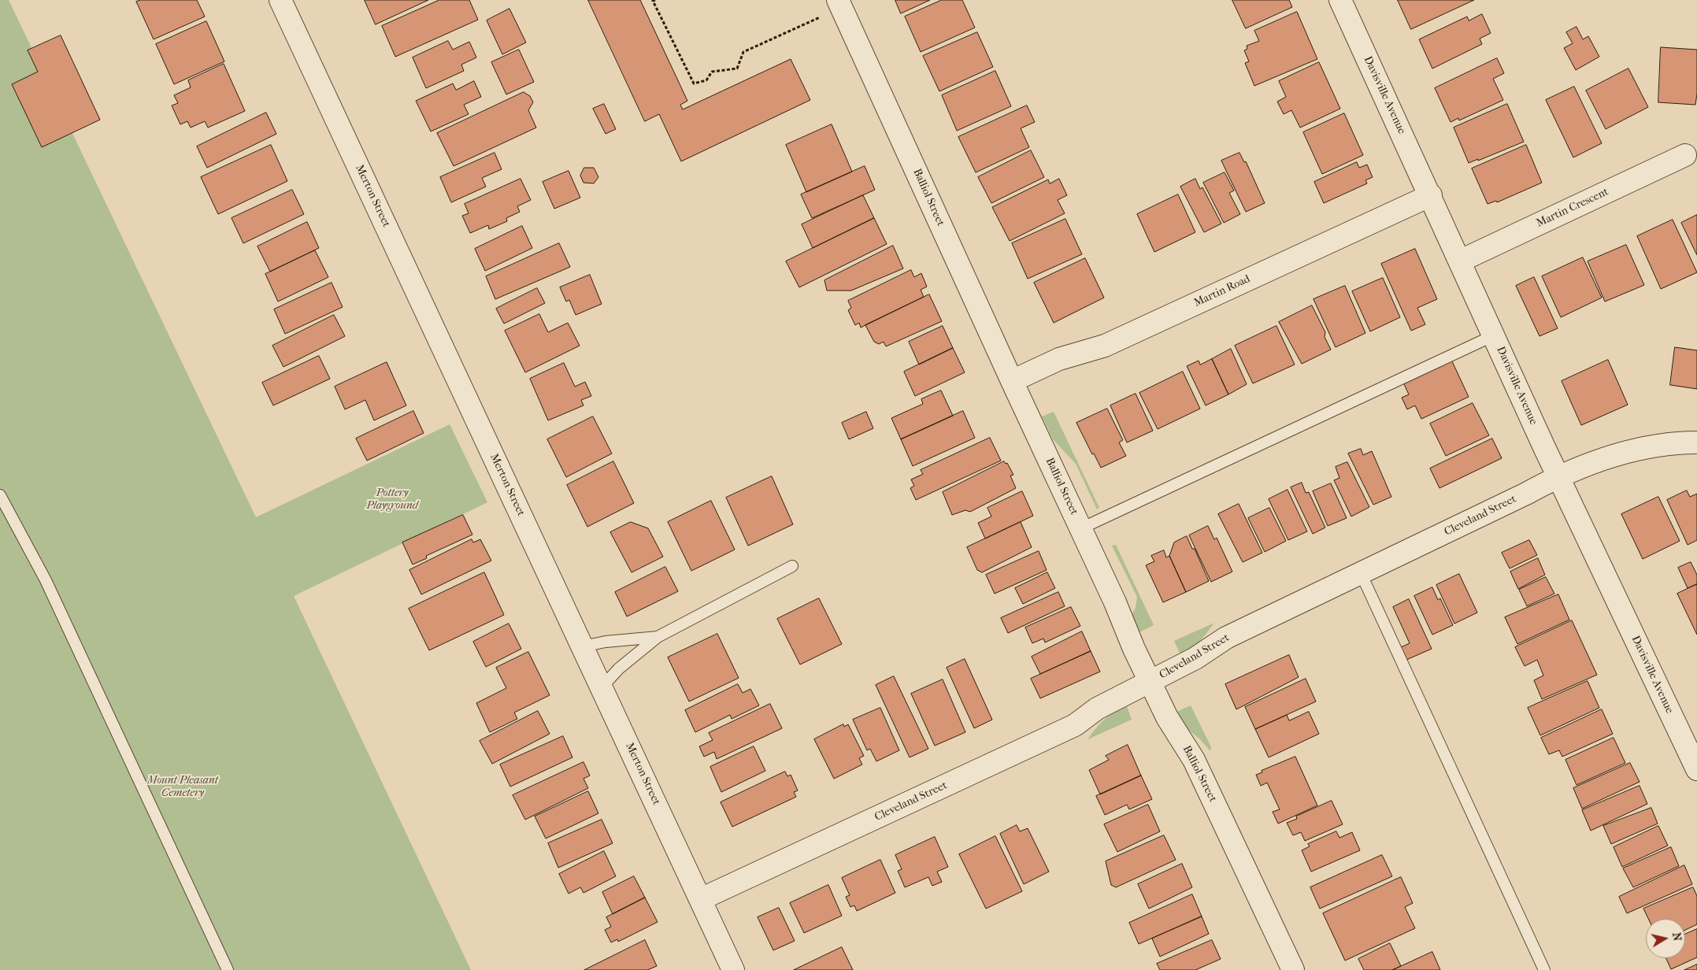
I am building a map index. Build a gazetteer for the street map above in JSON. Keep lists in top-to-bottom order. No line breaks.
{"streets":{"street":["Davisville Avenue","Merton Street","Balliol Street","Martin Crescent","Martin Road","Cleveland Street"]},"crossings":[["Davisville Avenue","Martin Crescent"],["Davisville Avenue","Martin Road"],["Davisville Avenue","Cleveland Street"],["Merton Street","Cleveland Street"],["Balliol Street","Martin Road"],["Balliol Street","Cleveland Street"]],"parks":["Pottery Playground","Mount Pleasant Cemetery"],"north":"right"}
